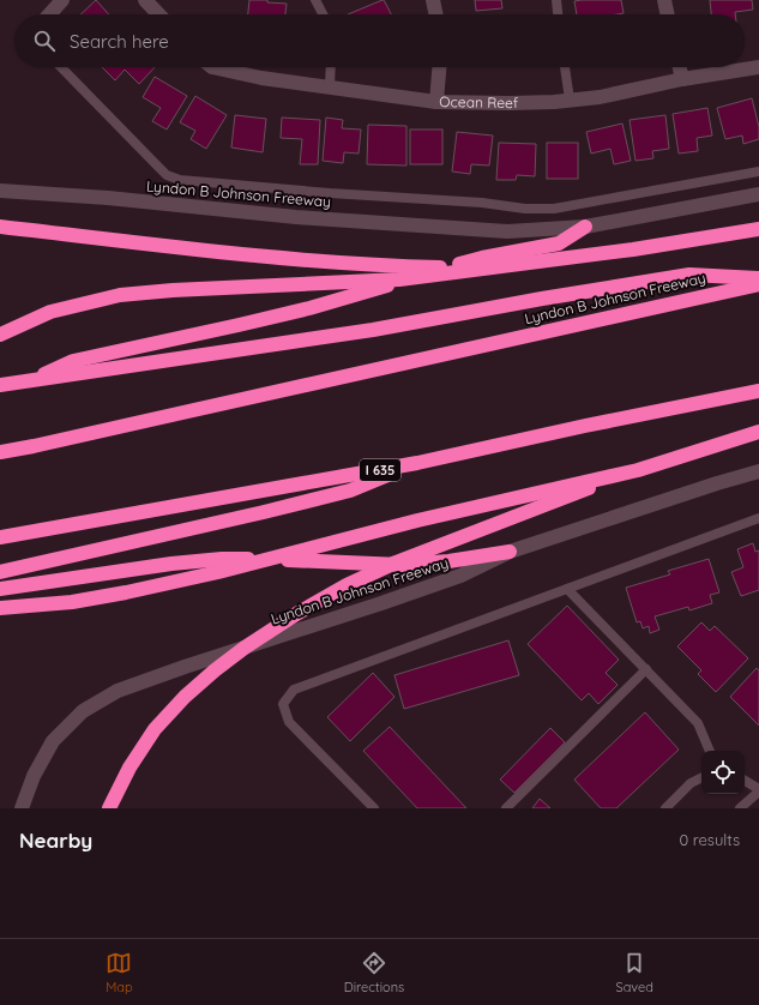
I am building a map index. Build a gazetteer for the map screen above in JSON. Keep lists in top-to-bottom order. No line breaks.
{"streets":{"highway":["Lyndon B Johnson Freeway","I 635"],"main road":["Ocean Reef"]},"page":{"search":"Search here","heading":["Nearby","0 results"],"nav":["Map","Directions","Saved"]}}
